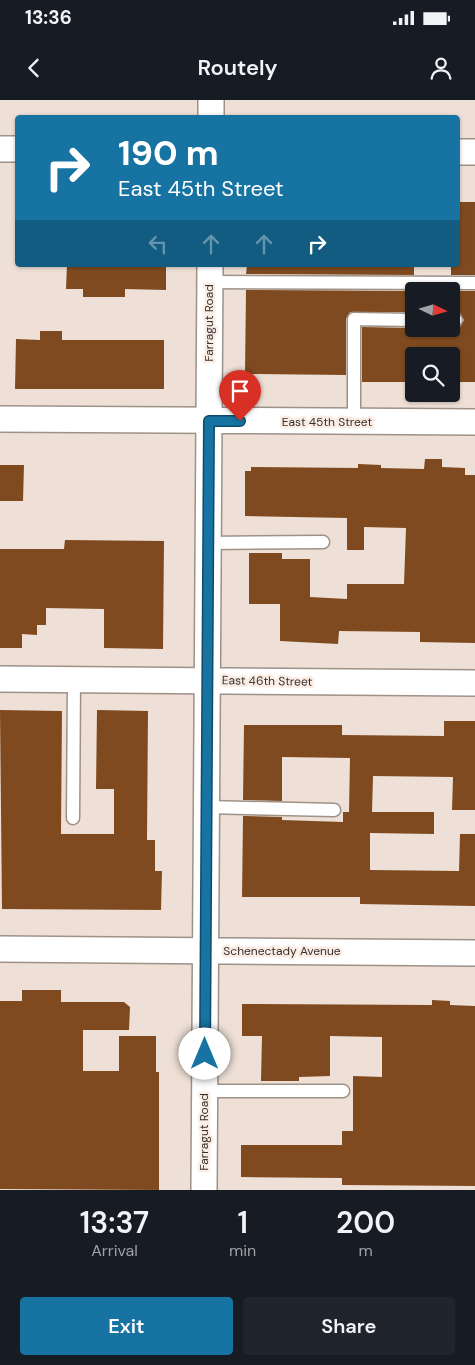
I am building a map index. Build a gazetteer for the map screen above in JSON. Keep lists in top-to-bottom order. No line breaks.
{"streets":{"street":["Farragut Road","East 45th Street","East 46th Street","Schenectady Avenue"]},"crossings":[["Farragut Road","East 45th Street"],["Farragut Road","East 46th Street"],["Farragut Road","Schenectady Avenue"]],"north":"right","page":{"status":"13:36","header":"Routely","turn":["190 m","East 45th Street"],"eta":["13:37","Arrival","1","min","200","m"],"buttons":["Exit","Share"]}}
